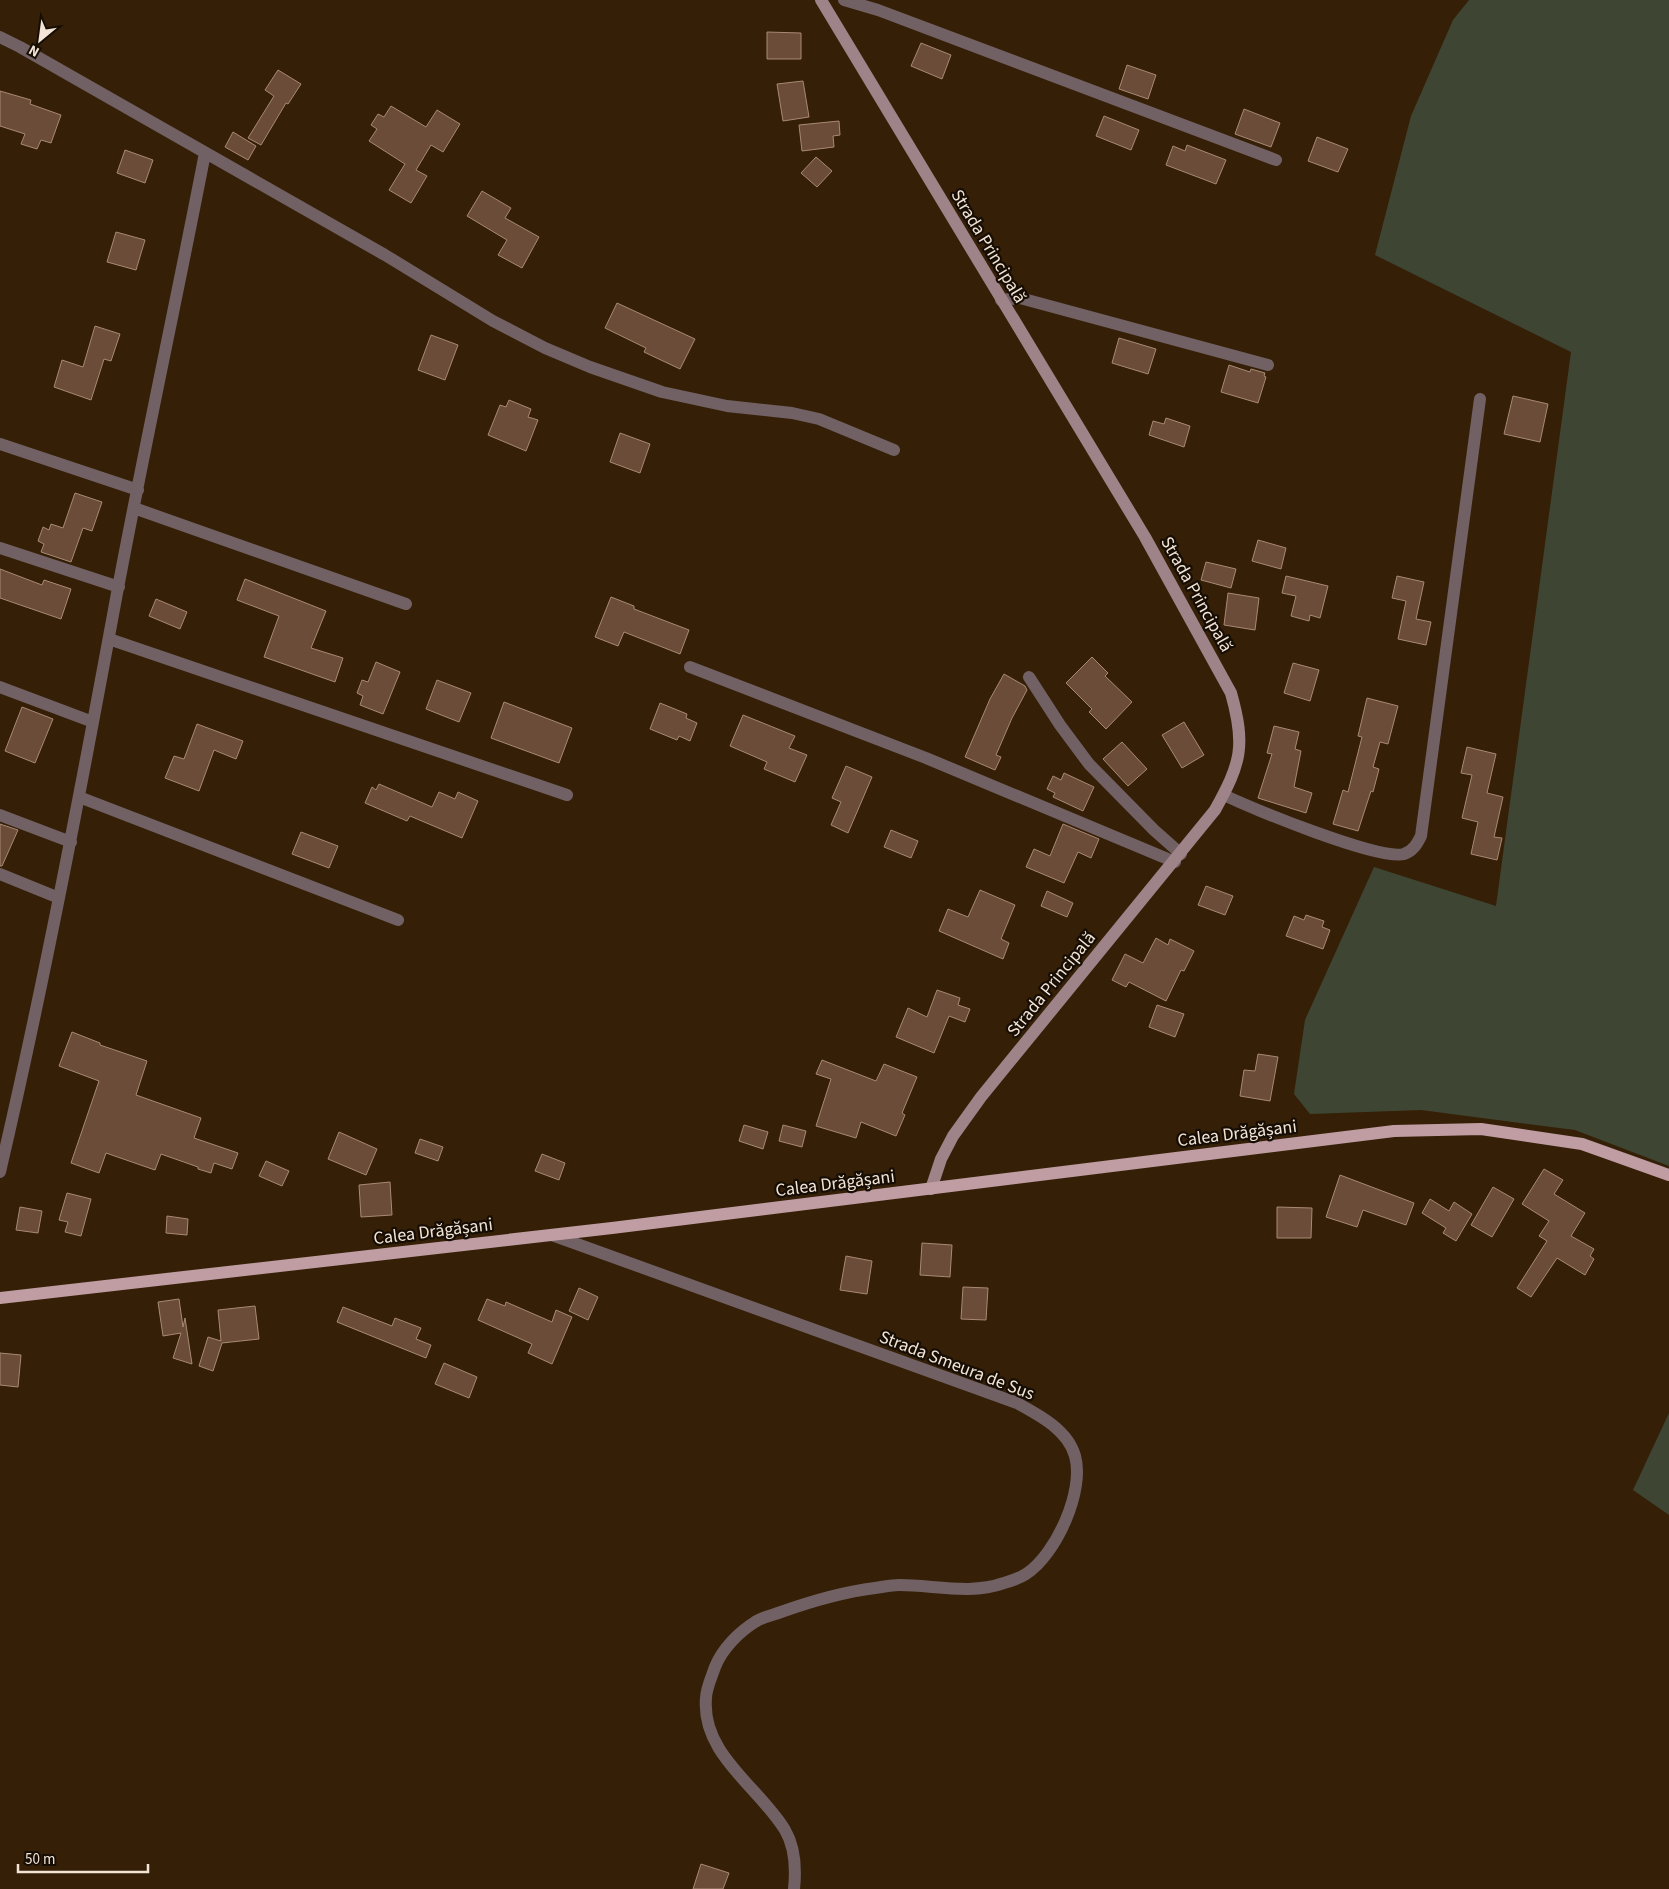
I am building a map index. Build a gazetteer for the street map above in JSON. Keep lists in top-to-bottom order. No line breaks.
{"streets":{"main road":["Calea Drăgășani"],"street":["Strada Principală","Strada Smeura de Sus"]},"crossings":[["Strada Principală","Calea Drăgășani"],["Calea Drăgășani","Strada Smeura de Sus"]],"scale_bar":"50 m","north":"bottom left"}
